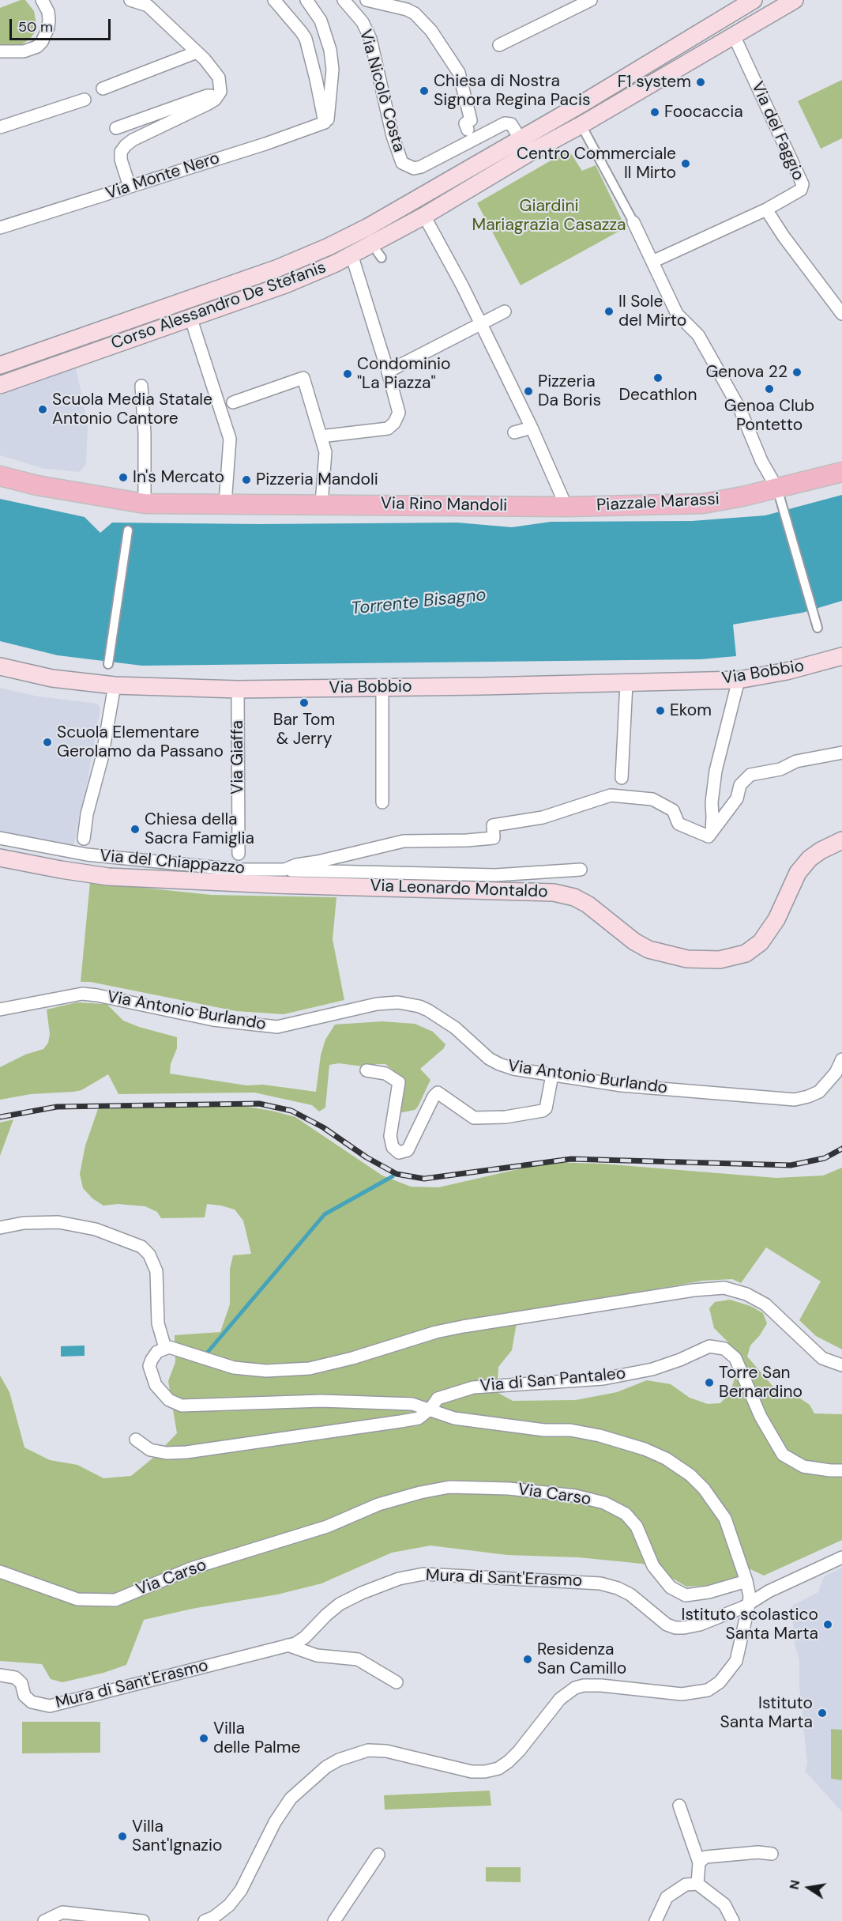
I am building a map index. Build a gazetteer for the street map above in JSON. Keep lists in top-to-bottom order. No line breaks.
{"streets":{"main road":["Corso Alessandro De Stefanis","Piazzale Marassi","Via Rino Mandoli","Via Bobbio","Via Leonardo Montaldo"],"street":["Via Nicolò Costa","Via del Faggio","Via Monte Nero","Via Giaffa","Via del Chiappazzo","Via Antonio Burlando","Via di San Pantaleo","Via Carso","Mura di Sant'Erasmo"]},"crossings":[["Via Nicolò Costa","Corso Alessandro De Stefanis"],["Via del Faggio","Corso Alessandro De Stefanis"],["Piazzale Marassi","Via Rino Mandoli"],["Via Bobbio","Via Giaffa"]],"water":["Torrente Bisagno"],"parks":["Giardini Mariagrazia Casazza"],"places":["F1 system","Chiesa di Nostra Signora Regina Pacis","Foocaccia","Centro Commerciale Il Mirto","Il Sole del Mirto","Genova 22","Condominio \"La Piazza\"","Decathlon","Genoa Club Pontetto","Pizzeria Da Boris","Scuola Media Statale Antonio Cantore","In's Mercato","Pizzeria Mandoli","Bar Tom & Jerry","Ekom","Scuola Elementare Gerolamo da Passano","Chiesa della Sacra Famiglia","Torre San Bernardino","Istituto scolastico Santa Marta","Residenza San Camillo","Istituto Santa Marta","Villa delle Palme","Villa Sant'Ignazio"],"scale_bar":"50 m","north":"left"}
